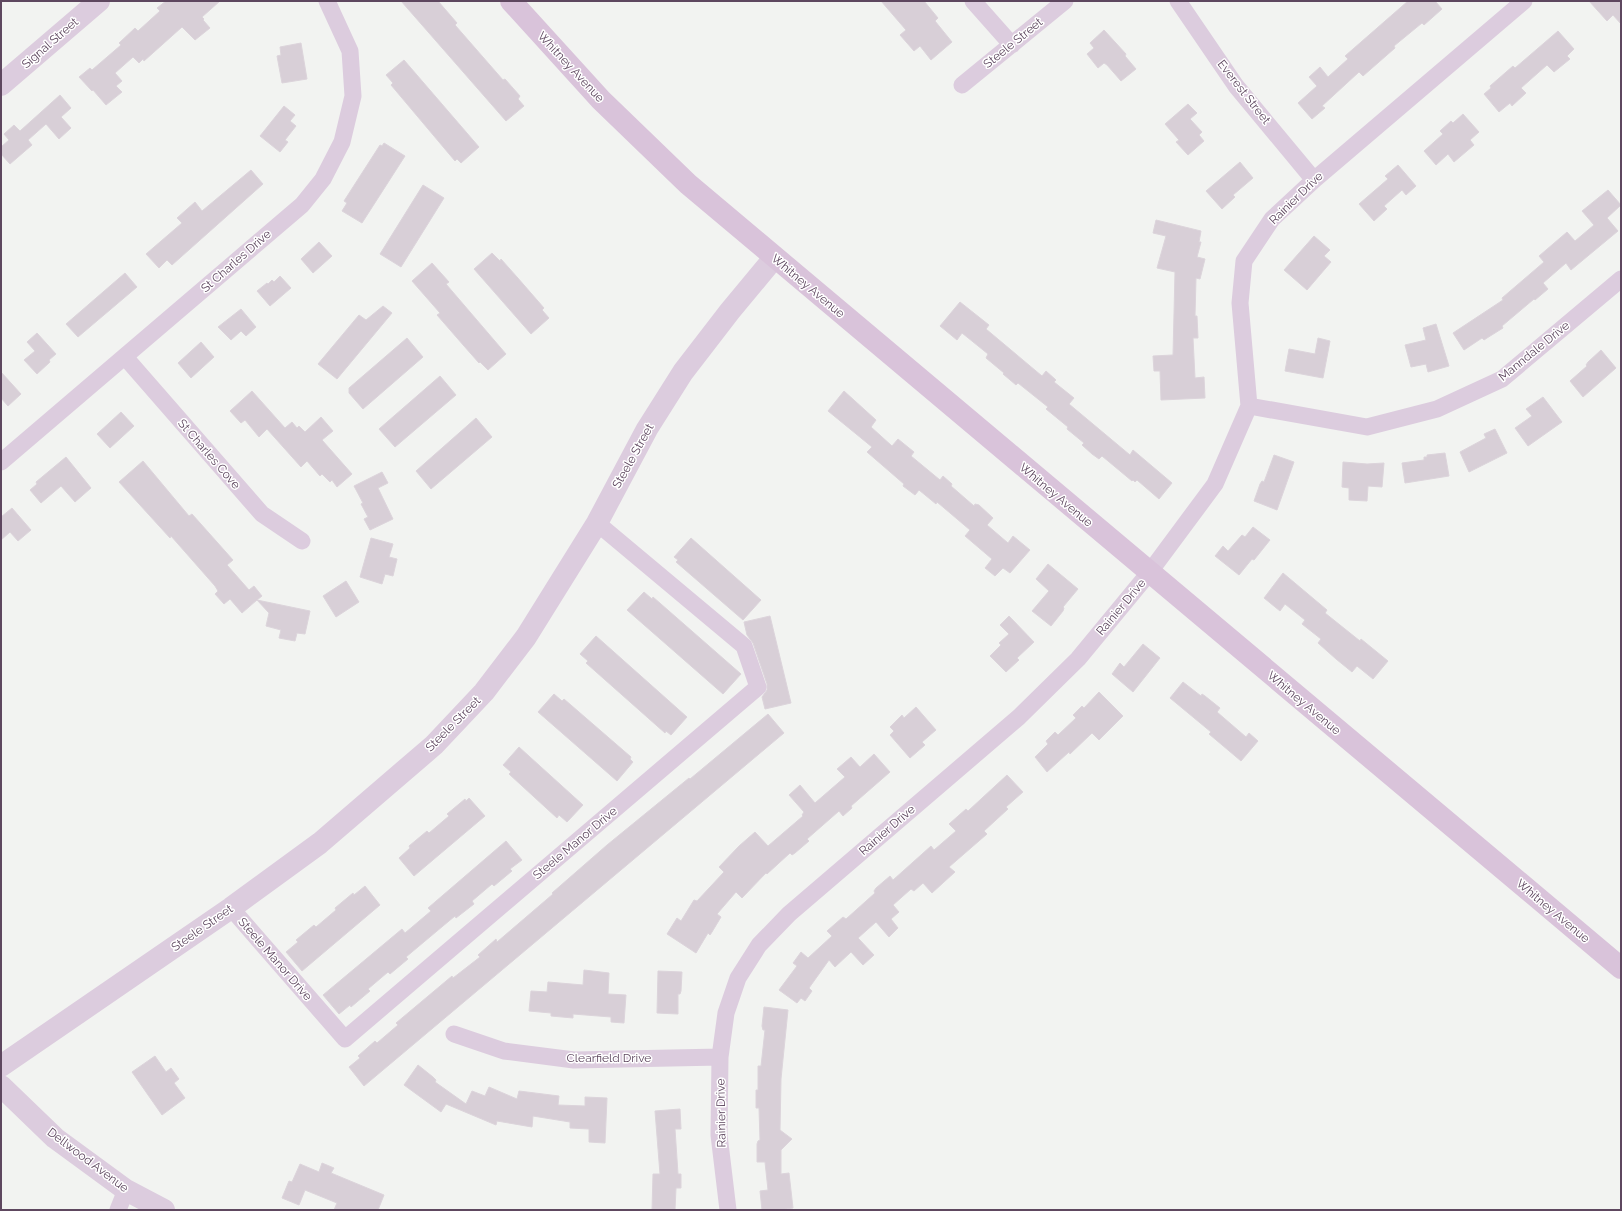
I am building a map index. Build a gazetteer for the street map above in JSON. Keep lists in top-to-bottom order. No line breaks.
{"streets":{"main road":["Whitney Avenue"],"street":["Signal Street","Steele Street","Everest Street","Rainier Drive","St Charles Drive","Manndale Drive","St Charles Cove","Steele Manor Drive","Clearfield Drive","Dellwood Avenue"]},"crossings":[["Steele Street","Whitney Avenue"],["Steele Street","Steele Manor Drive"],["Whitney Avenue","Rainier Drive"],["Everest Street","Rainier Drive"],["Rainier Drive","Manndale Drive"],["Rainier Drive","Clearfield Drive"],["St Charles Drive","St Charles Cove"]]}
